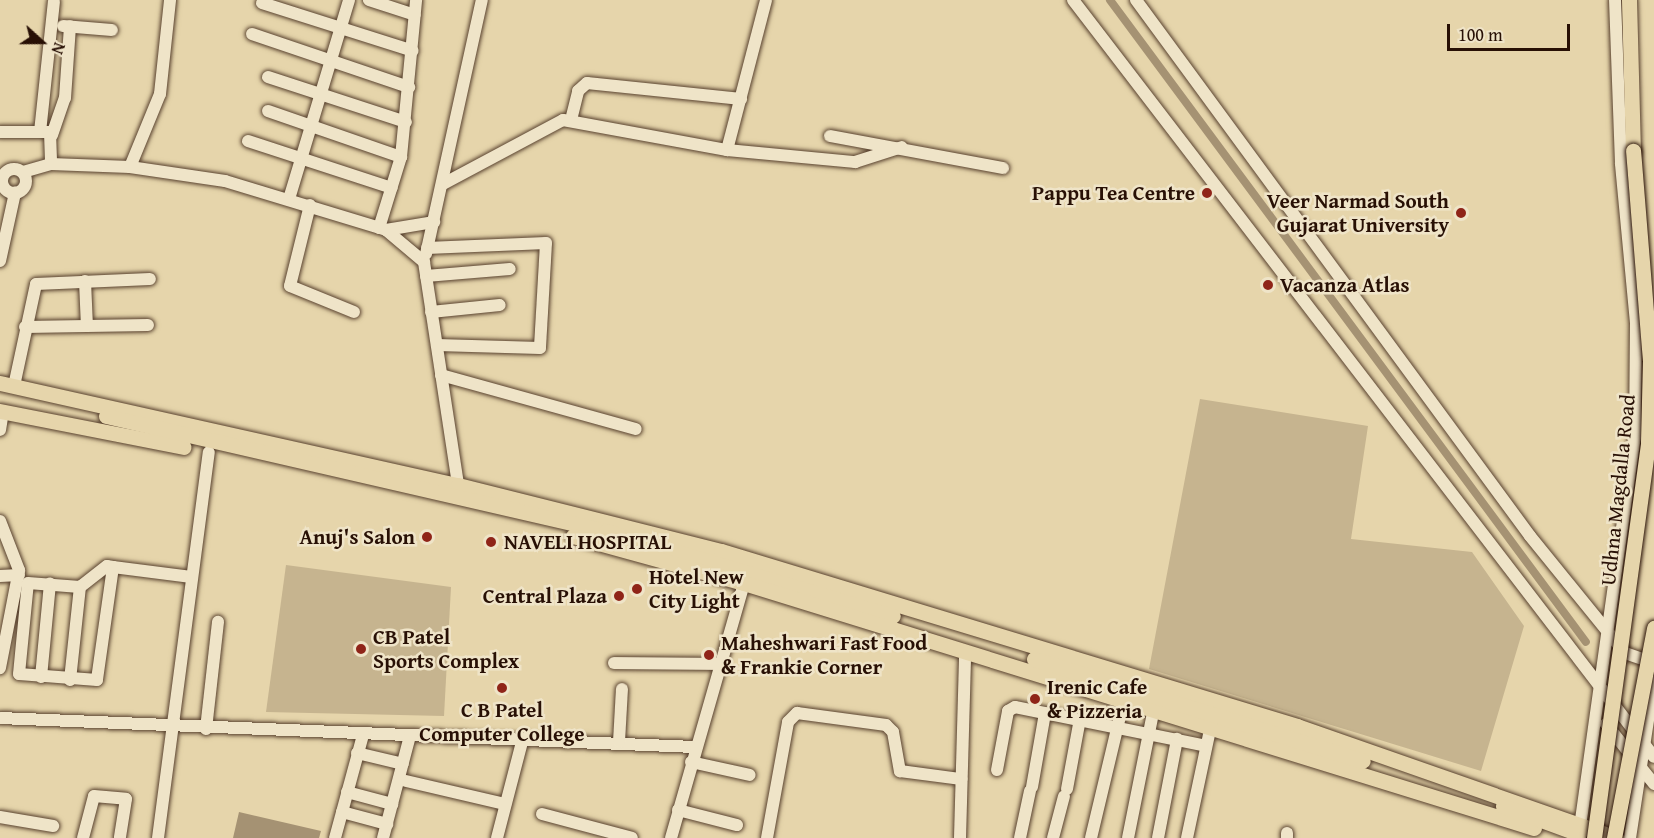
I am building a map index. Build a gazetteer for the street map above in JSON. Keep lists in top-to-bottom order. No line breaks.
{"streets":{"main road":["Udhna Magdalla Road"]},"places":["Pappu Tea Centre","Veer Narmad South Gujarat University","Vacanza Atlas","Anuj's Salon","NAVELI HOSPITAL","Hotel New City Light","Central Plaza","CB Patel Sports Complex","Maheshwari Fast Food & Frankie Corner","C B Patel Computer College","Irenic Cafe & Pizzeria"],"scale_bar":"100 m","north":"right"}
